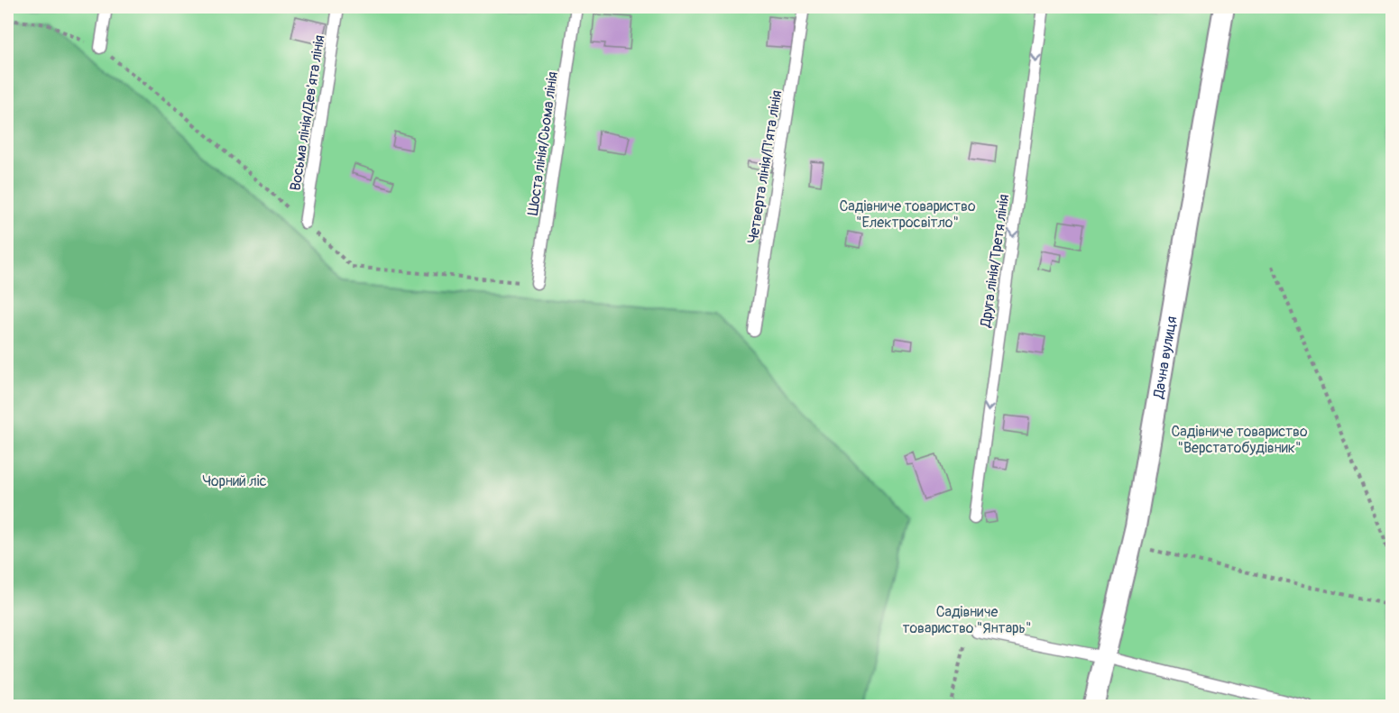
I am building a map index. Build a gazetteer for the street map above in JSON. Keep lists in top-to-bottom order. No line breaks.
{"streets":{"street":["Дачна вулиця"],"lane":["Восьма лінія/Дев'ята лінія","Шоста лінія/Сьома лінія","Четверта лінія/П'ята лінія","Друга лінія/Третя лінія"]},"one_way":["Друга лінія/Третя лінія"],"parks":["Садівниче товариство \"Електросвітло\"","Садівниче товариство \"Верстатобудівник\"","Чорний ліс","Садівниче товариство \"Янтарь\""]}
